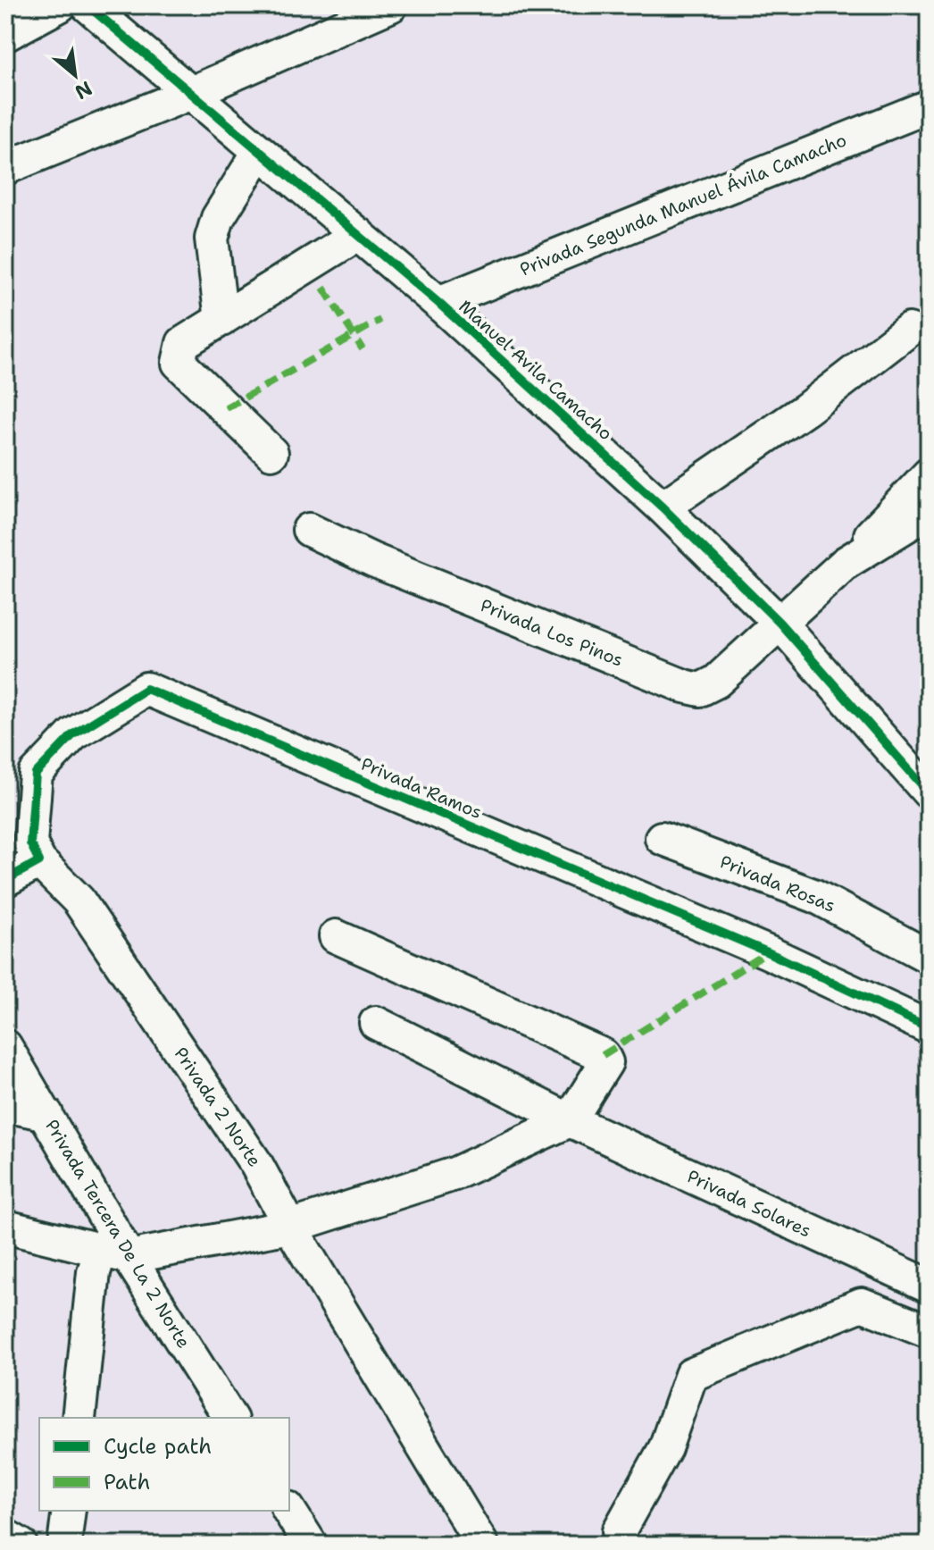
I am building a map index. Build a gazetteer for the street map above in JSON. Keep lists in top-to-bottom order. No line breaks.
{"streets":{"street":["Privada Segunda Manuel Ávila Camacho","Manuel Avila Camacho","Privada Los Pinos","Privada Ramos","Privada Rosas","Privada 2 Norte","Privada Solares","Privada Tercera De La 2 Norte"]},"crossings":[["Privada Segunda Manuel Ávila Camacho","Manuel Avila Camacho"],["Manuel Avila Camacho","Privada Los Pinos"],["Privada Ramos","Privada 2 Norte"]],"legend":["Cycle path","Path"],"north":"bottom right"}
